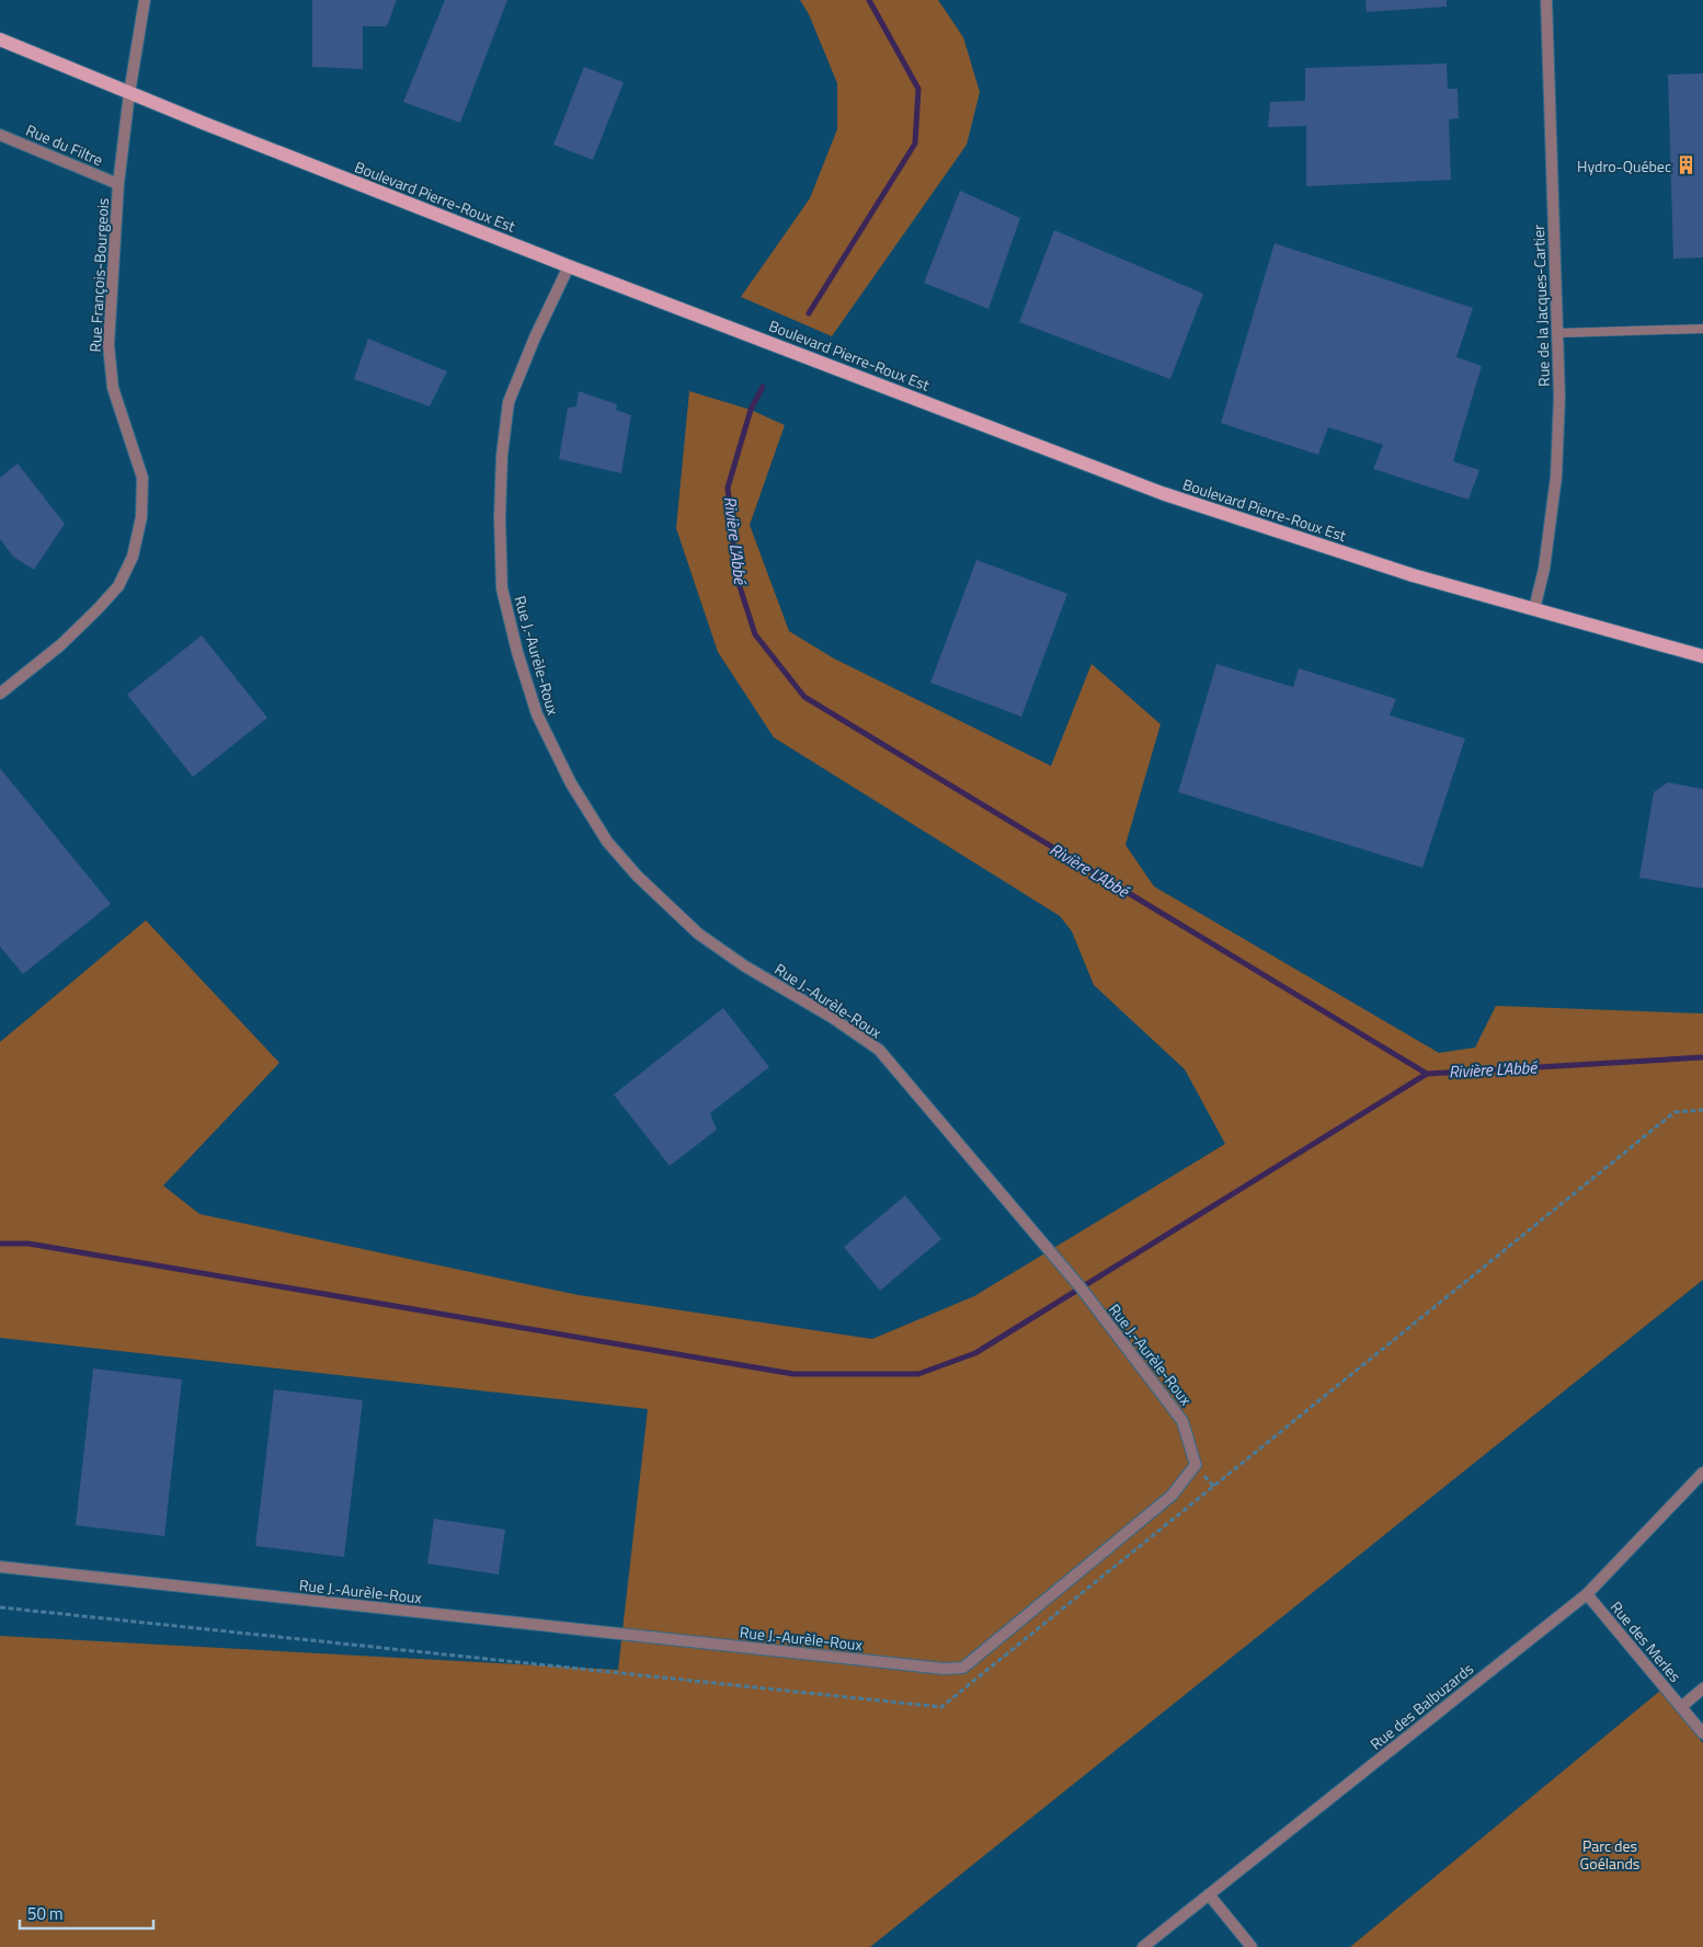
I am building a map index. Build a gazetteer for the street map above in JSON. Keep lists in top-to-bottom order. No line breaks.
{"streets":{"main road":["Boulevard Pierre-Roux Est"],"street":["Rue du Filtre","Rue François-Bourgeois","Rue de la Jacques-Cartier","Rue J.-Aurèle-Roux","Rue des Merles","Rue des Balbuzards"]},"crossings":[["Rue du Filtre","Rue François-Bourgeois"],["Boulevard Pierre-Roux Est","Rue François-Bourgeois"],["Boulevard Pierre-Roux Est","Rue de la Jacques-Cartier"],["Boulevard Pierre-Roux Est","Rue J.-Aurèle-Roux"],["Rue des Merles","Rue des Balbuzards"]],"water":["Rivière L'Abbé"],"parks":["Parc des Goélands"],"places":{"building":["Hydro-Québec"]},"scale_bar":"50 m"}
